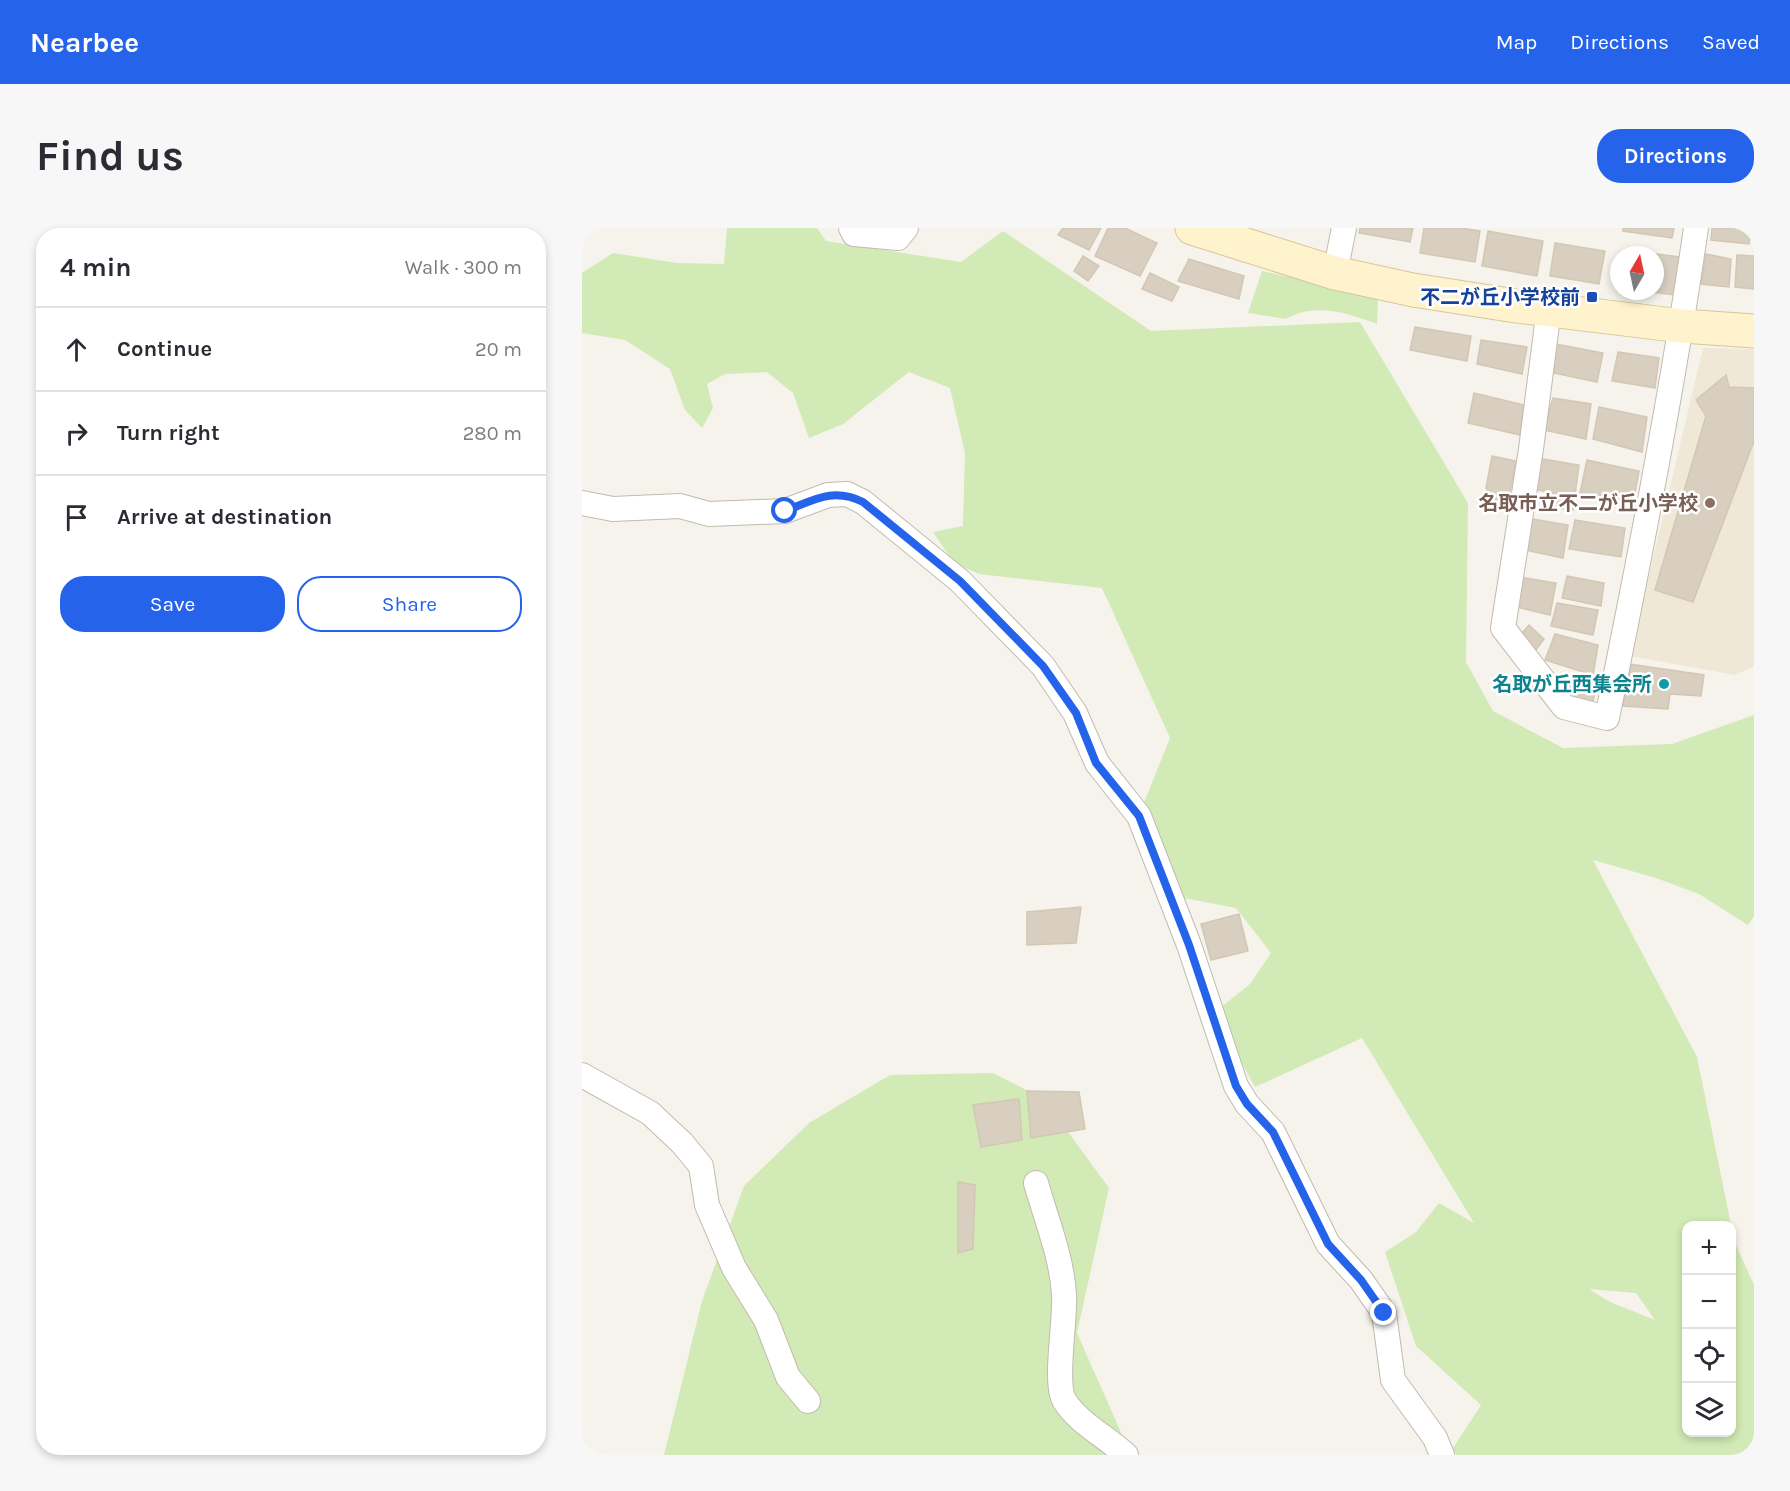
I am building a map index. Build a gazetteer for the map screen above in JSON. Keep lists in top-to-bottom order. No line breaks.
{"places":{"transit":["不二が丘小学校前"],"other":["名取市立不二が丘小学校","名取が丘西集会所"]},"north":"top","page":{"header":"Nearbee","nav":["Map","Directions","Saved"],"buttons":["Directions",["Save","Share"]],"title":"Find us","heading":["4 min","Walk · 300 m"],"list":[["Continue","20 m"],["Turn right","280 m"],"Arrive at destination"],"map_buttons":["+","−"]}}
